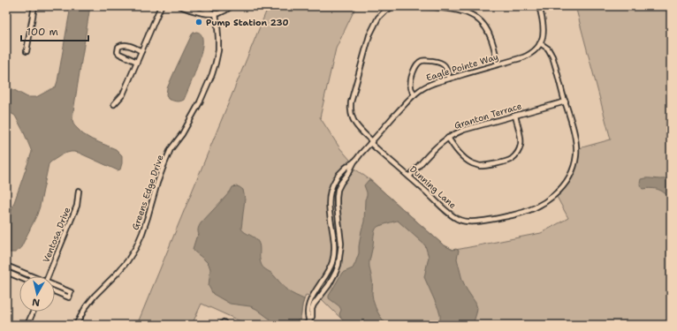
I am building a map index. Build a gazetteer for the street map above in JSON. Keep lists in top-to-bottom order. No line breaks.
{"streets":{"street":["Eagle Pointe Way","Granton Terrace","Dunning Lane","Greens Edge Drive","Ventosa Drive"]},"crossings":[["Eagle Pointe Way","Dunning Lane"],["Granton Terrace","Dunning Lane"]],"places":["Pump Station 230"],"scale_bar":"100 m","north":"bottom"}
